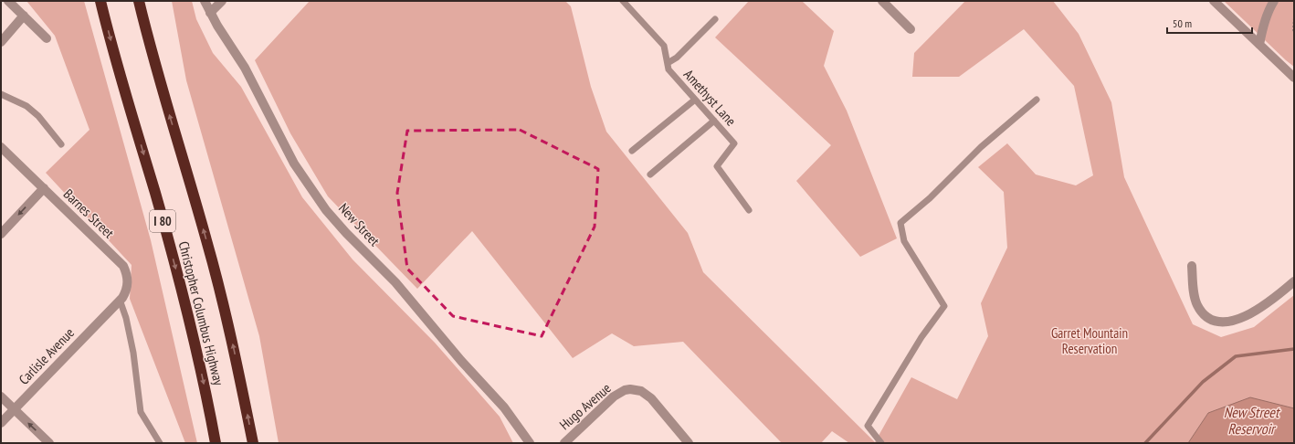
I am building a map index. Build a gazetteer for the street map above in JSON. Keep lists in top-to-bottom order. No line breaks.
{"streets":{"highway":["I 80","Christopher Columbus Highway"],"street":["Barnes Street","New Street","Carlisle Avenue","Hugo Avenue"],"lane":["Amethyst Lane"]},"crossings":[["Barnes Street","Carlisle Avenue"]],"water":["New Street Reservoir"],"parks":["Garret Mountain Reservation"],"scale_bar":"50 m"}
